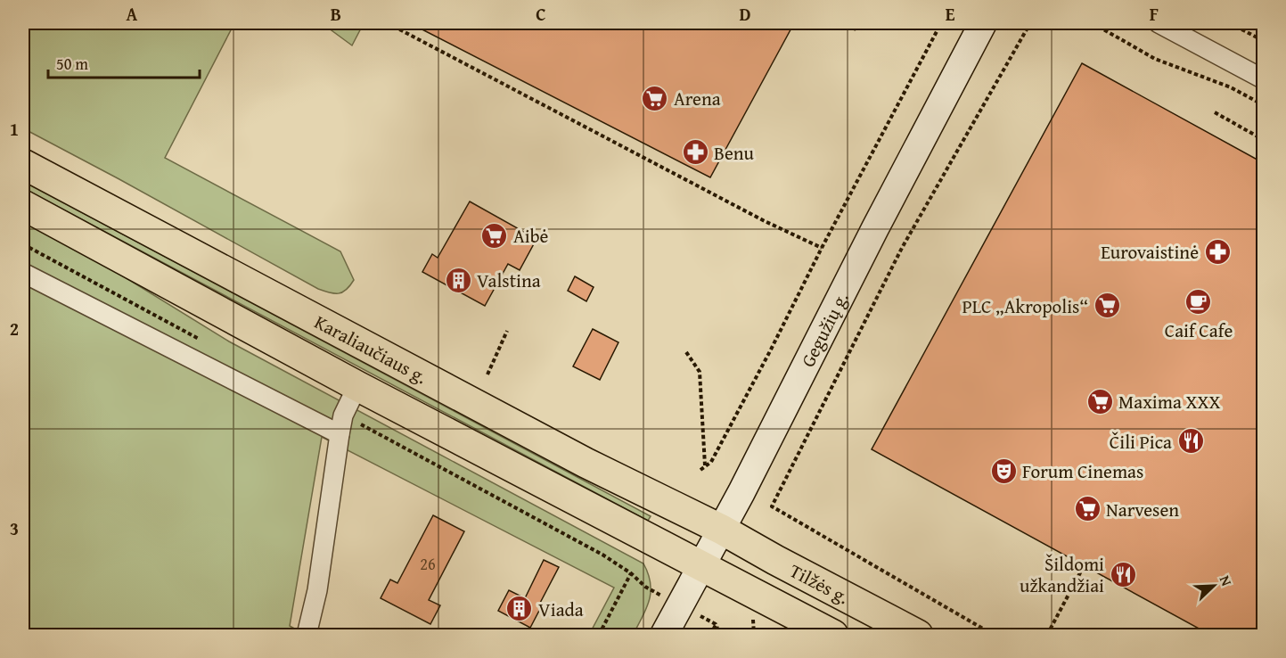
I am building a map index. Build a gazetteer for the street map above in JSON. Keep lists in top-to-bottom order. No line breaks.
{"streets":{"highway":["Karaliaučiaus g.","Tilžės g."],"main road":["Gegužių g."]},"crossings":[["Gegužių g.","Karaliaučiaus g."],["Gegužių g.","Tilžės g."],["Karaliaučiaus g.","Tilžės g."]],"places":{"supermarket":["Arena","Aibė","PLC „Akropolis“","Maxima XXX","Narvesen"],"pharmacy":["Benu","Eurovaistinė"],"building":["Valstina","Viada"],"cafe":["Caif Cafe"],"restaurant":["Čili Pica","Šildomi užkandžiai"],"theatre":["Forum Cinemas"]},"house_numbers":["26"],"scale_bar":"50 m","north":"top right","grid":{"columns":["A","B","C","D","E","F"],"rows":["1","2","3"]}}
